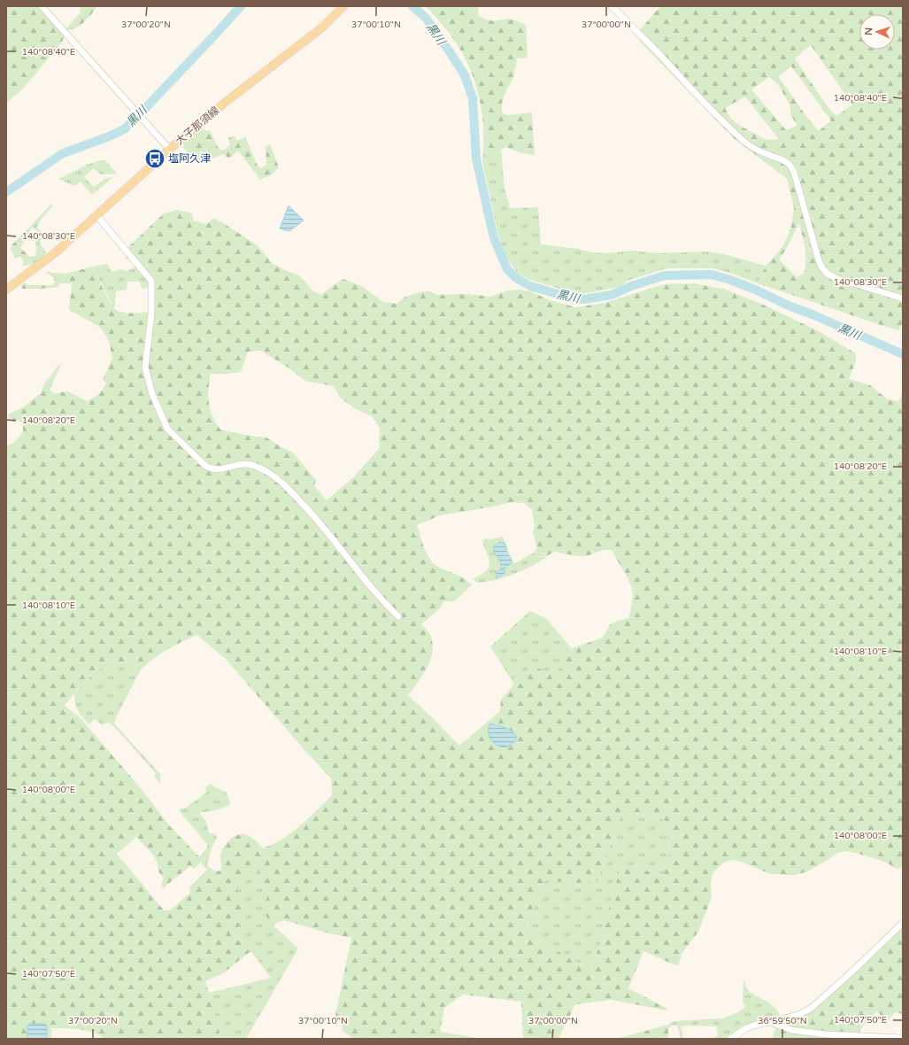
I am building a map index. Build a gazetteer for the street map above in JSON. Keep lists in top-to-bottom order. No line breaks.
{"streets":{"main road":["大子那須線"]},"water":["黒川"],"places":{"bus stop":["塩阿久津"]},"north":"left","coordinates":["37°00'20\"N","37°00'10\"N","37°00'00\"N","140°08'40\"E","140°08'30\"E","140°08'20\"E","140°08'10\"E","140°08'00\"E","140°07'50\"E","36°59'50\"N"]}
